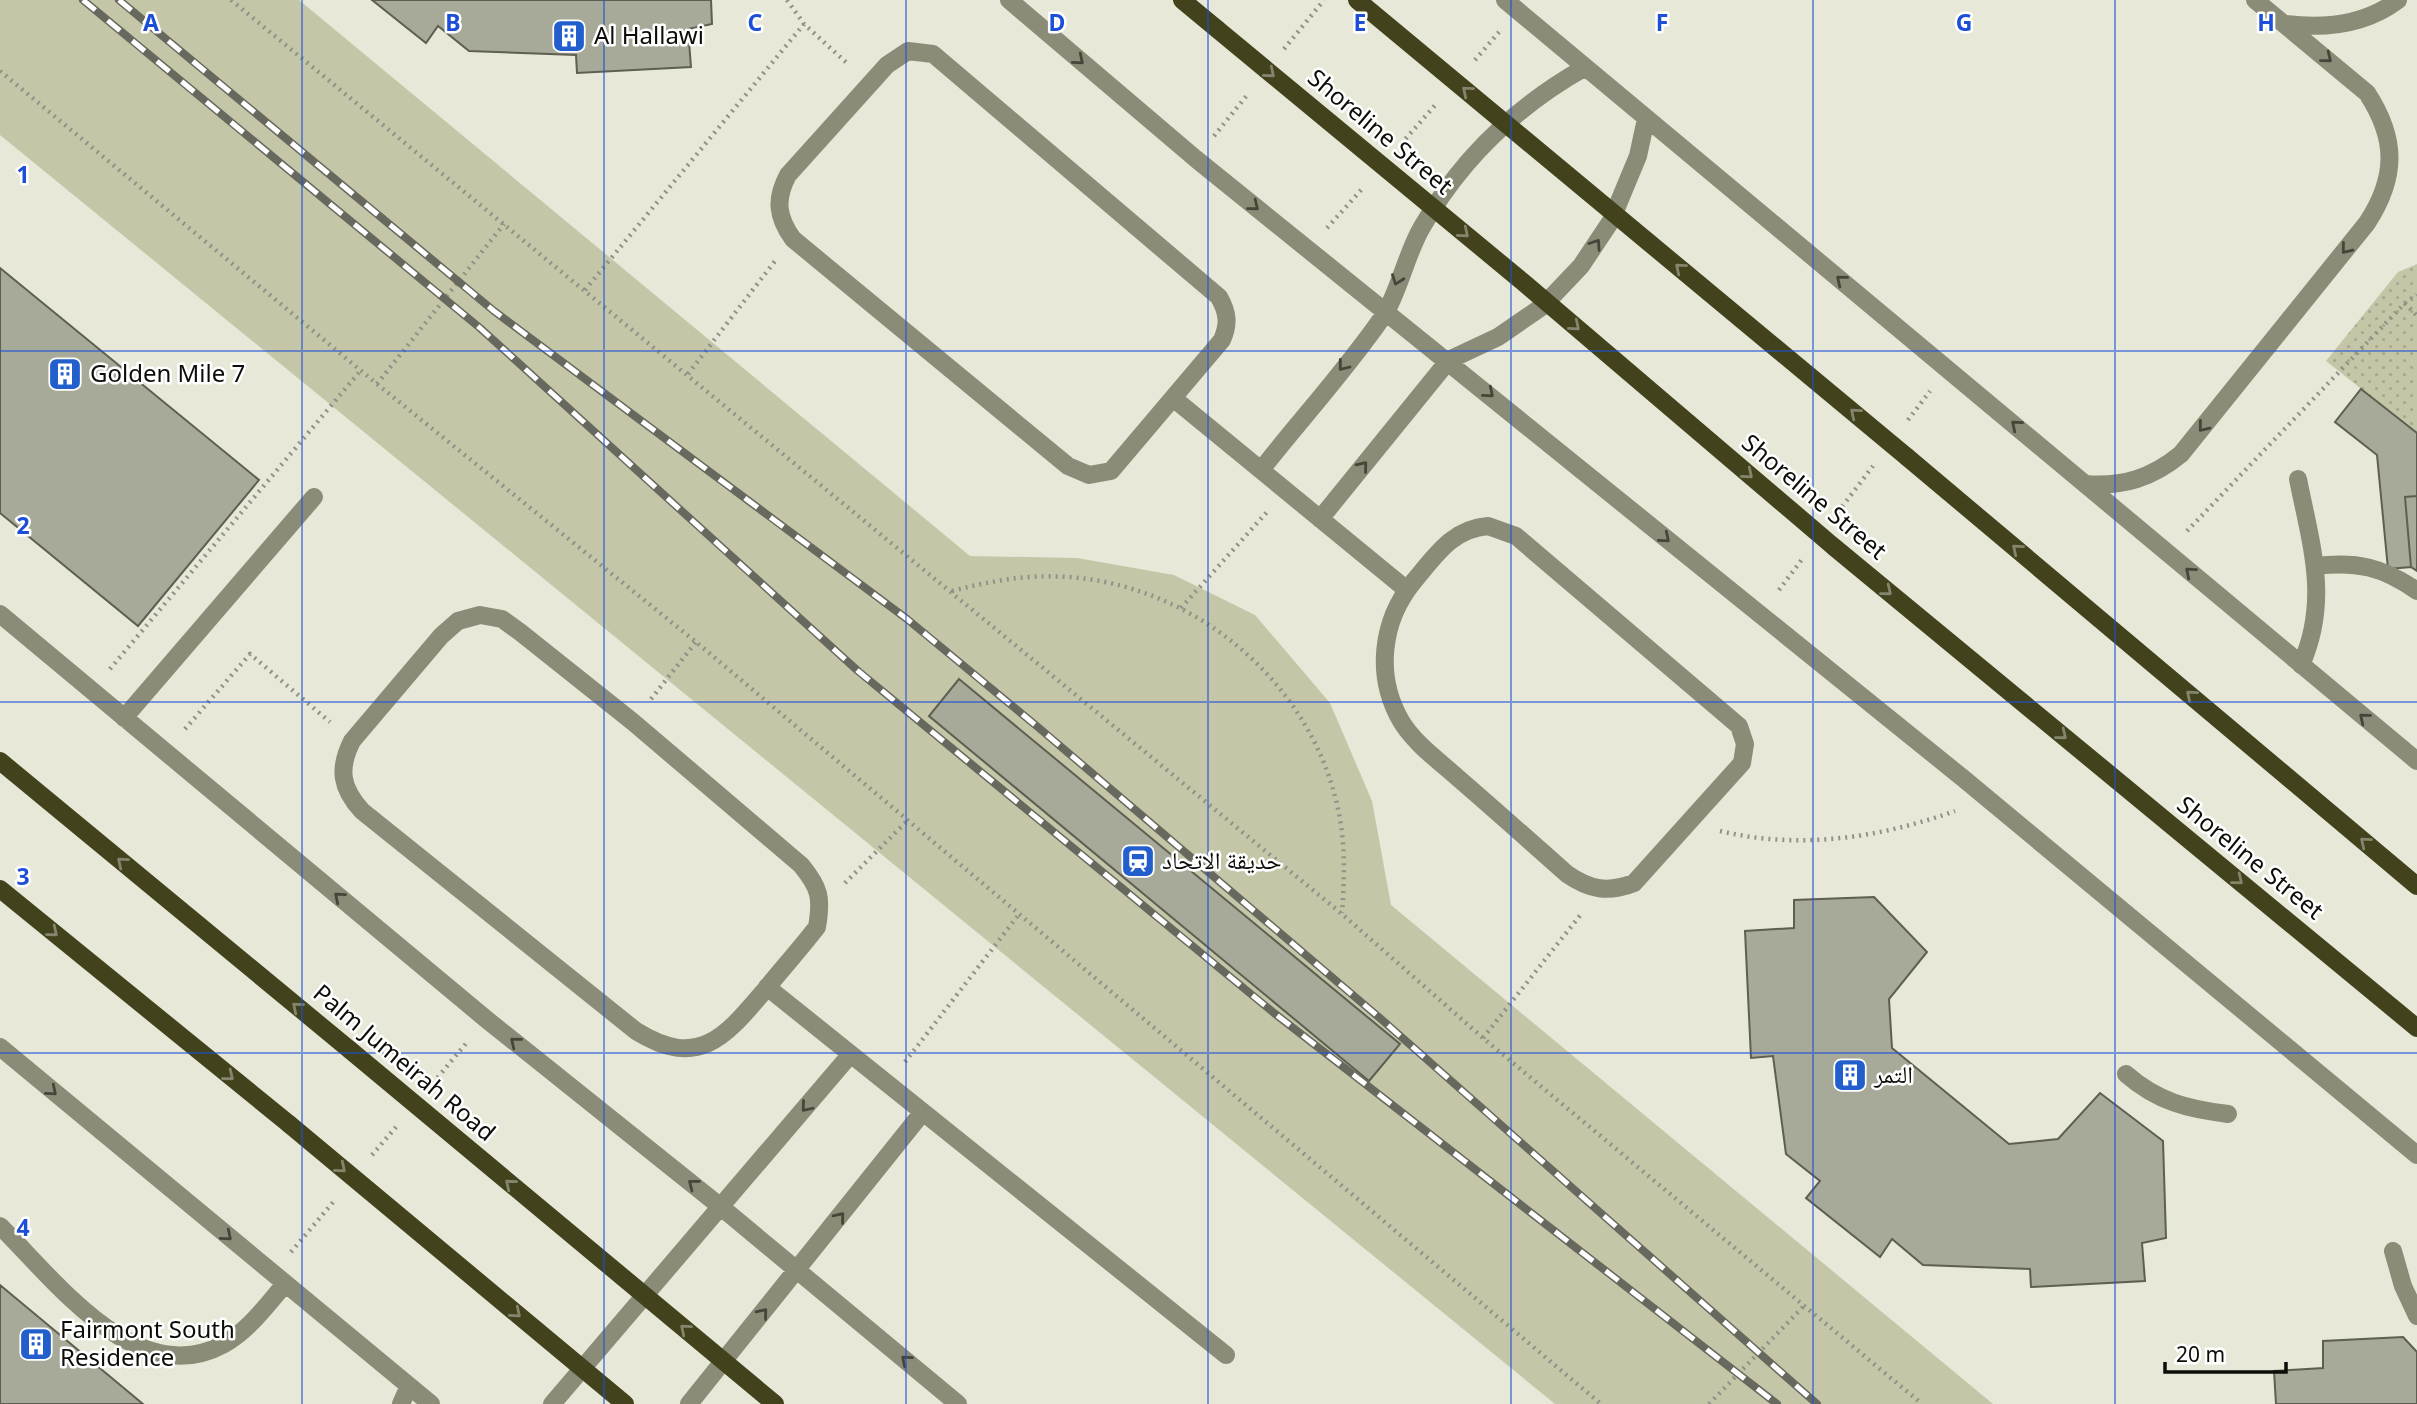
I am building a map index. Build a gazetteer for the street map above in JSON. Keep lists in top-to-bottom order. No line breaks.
{"streets":{"main road":["Shoreline Street","Palm Jumeirah Road"]},"places":{"building":["Al Hallawi","Golden Mile 7","التمر","Fairmont South Residence"],"station":["حديقة الاتحاد"]},"scale_bar":"20 m","grid":{"columns":["A","B","C","D","E","F","G","H"],"rows":["1","2","3","4"]}}
